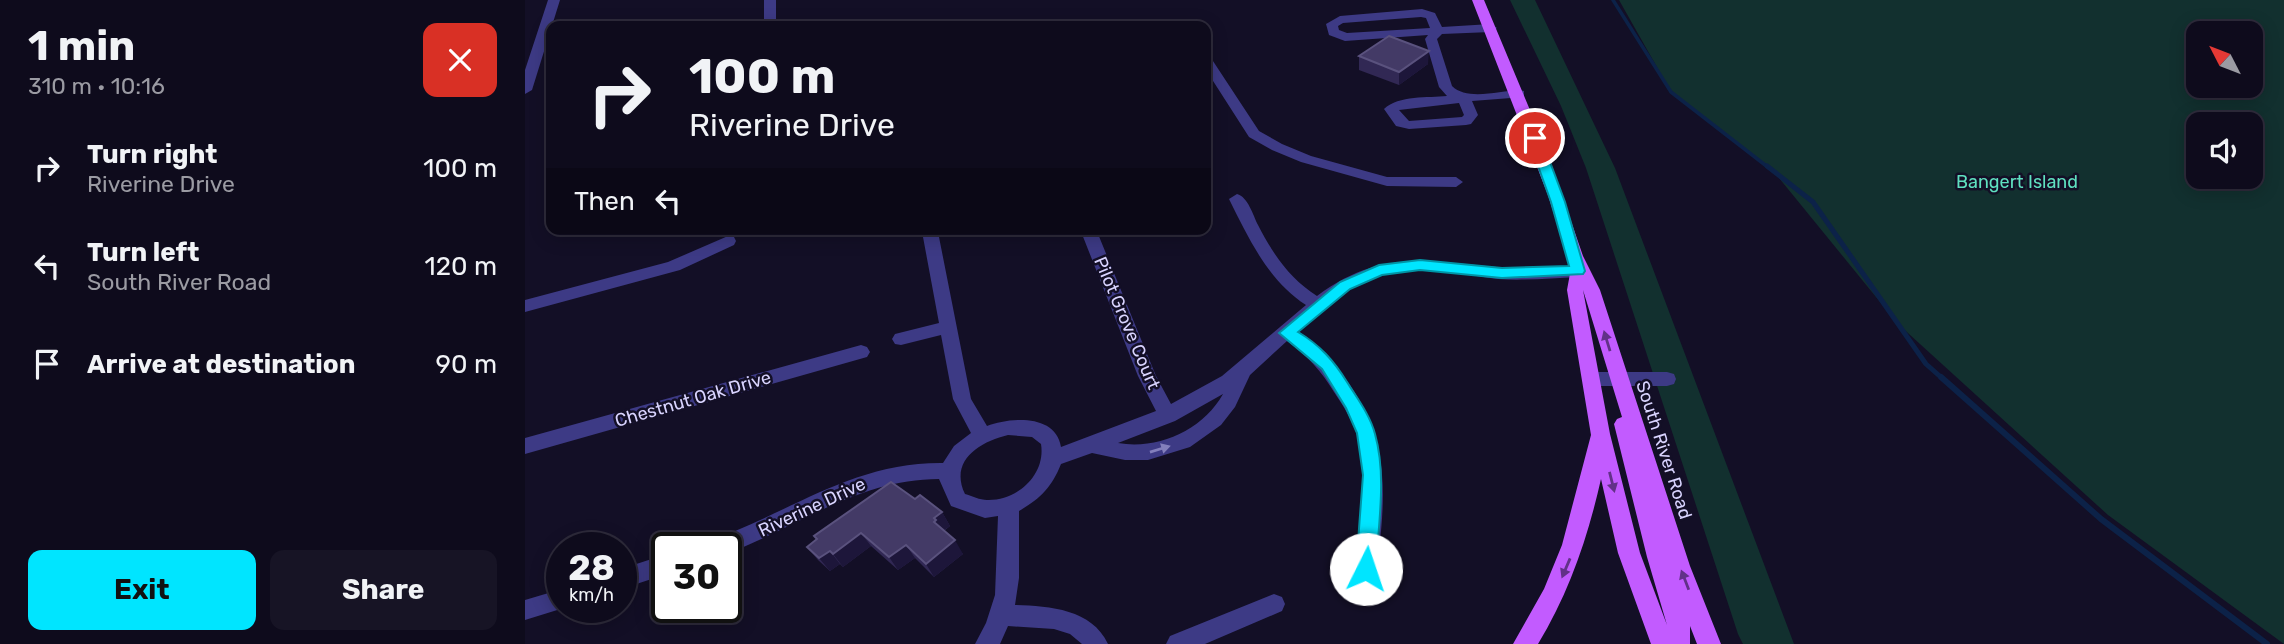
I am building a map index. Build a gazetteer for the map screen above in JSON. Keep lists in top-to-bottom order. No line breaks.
{"streets":{"main road":["South River Road"],"street":["Pilot Grove Court","Chestnut Oak Drive","Riverine Drive"]},"parks":["Bangert Island"],"north":"top left","page":{"heading":["1 min","310 m · 10:16"],"turn":["100 m","Riverine Drive"],"list":[{"name":"Turn right","note":"Riverine Drive","value":"100 m"},{"name":"Turn left","note":"South River Road","value":"120 m"},{"name":"Arrive at destination","value":"90 m"}],"then":"Then","speed":"28 km/h","limit":"30","buttons":["Exit","Share"]}}
